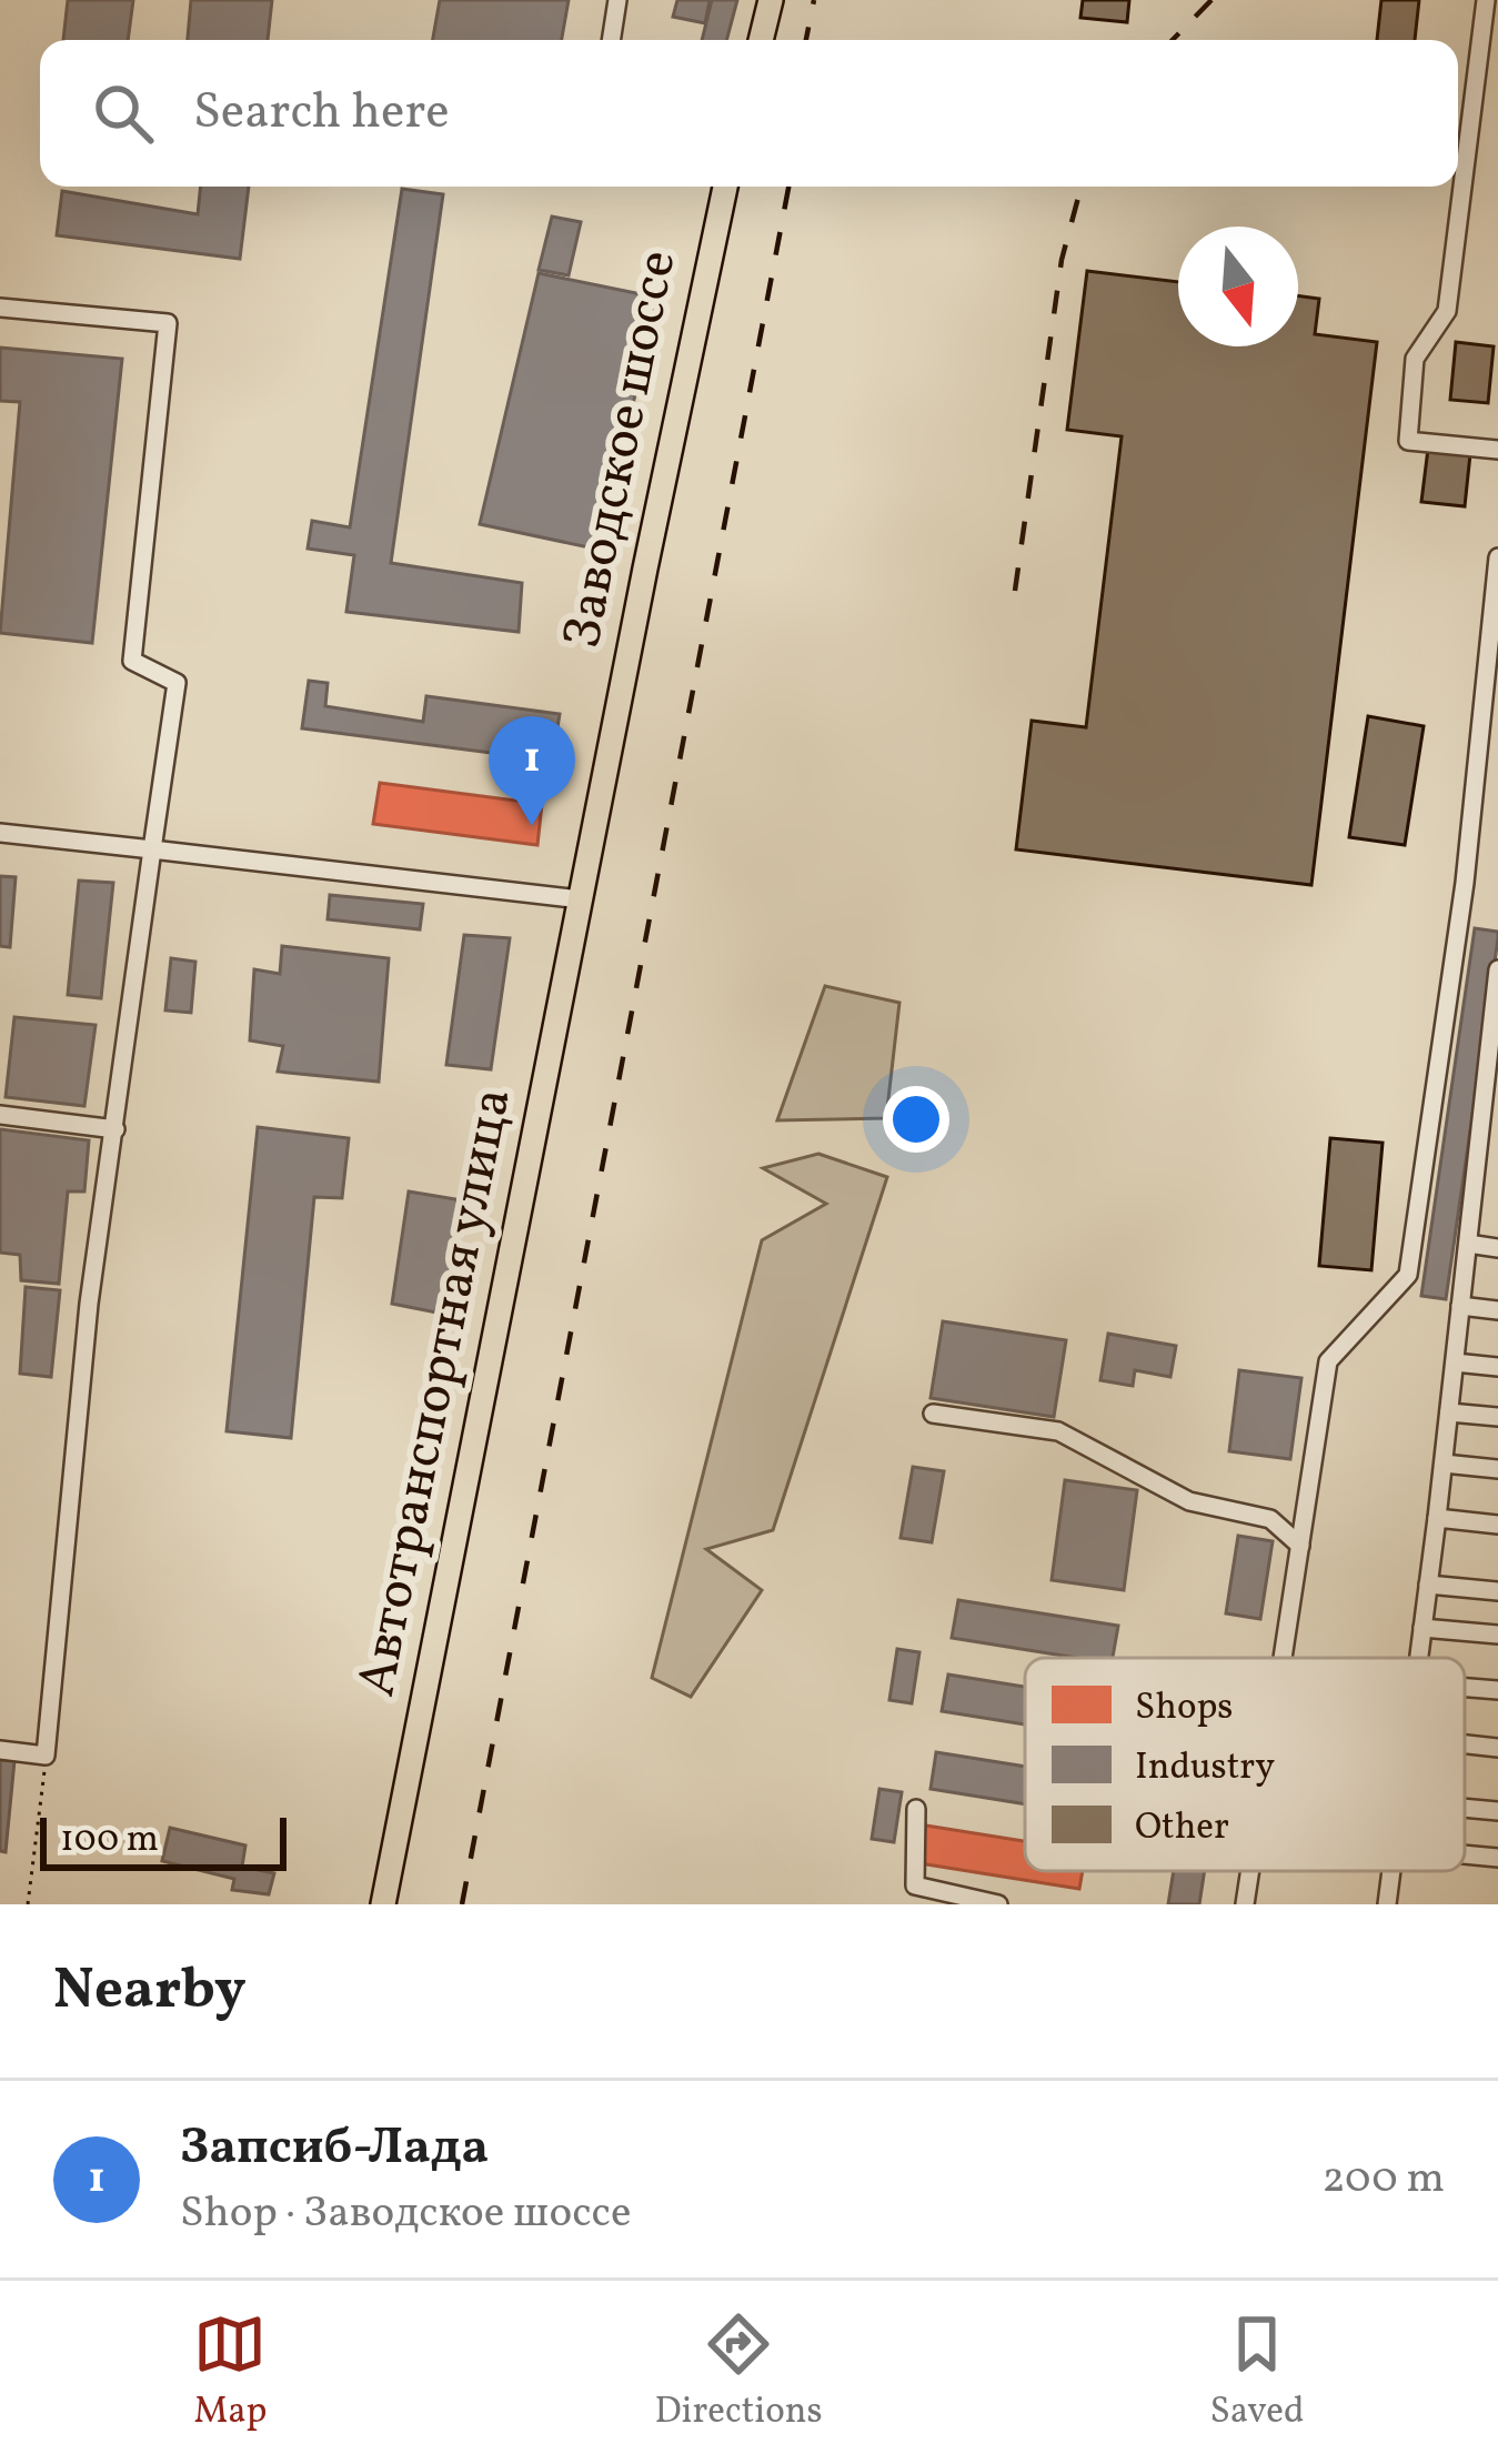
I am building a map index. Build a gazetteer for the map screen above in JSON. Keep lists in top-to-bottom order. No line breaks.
{"streets":{"main road":["Заводское шоссе","Автотранспортная улица"]},"crossings":[["Заводское шоссе","Автотранспортная улица"]],"legend":["Shops","Industry","Other"],"scale_bar":"100 m","north":"bottom","page":{"search":"Search here","pins":"1","scale":"100 m","heading":"Nearby","list":[{"mark":"1","name":"Запсиб-Лада","note":"Shop · Заводское шоссе","value":"200 m"}],"nav":["Map","Directions","Saved"]}}
